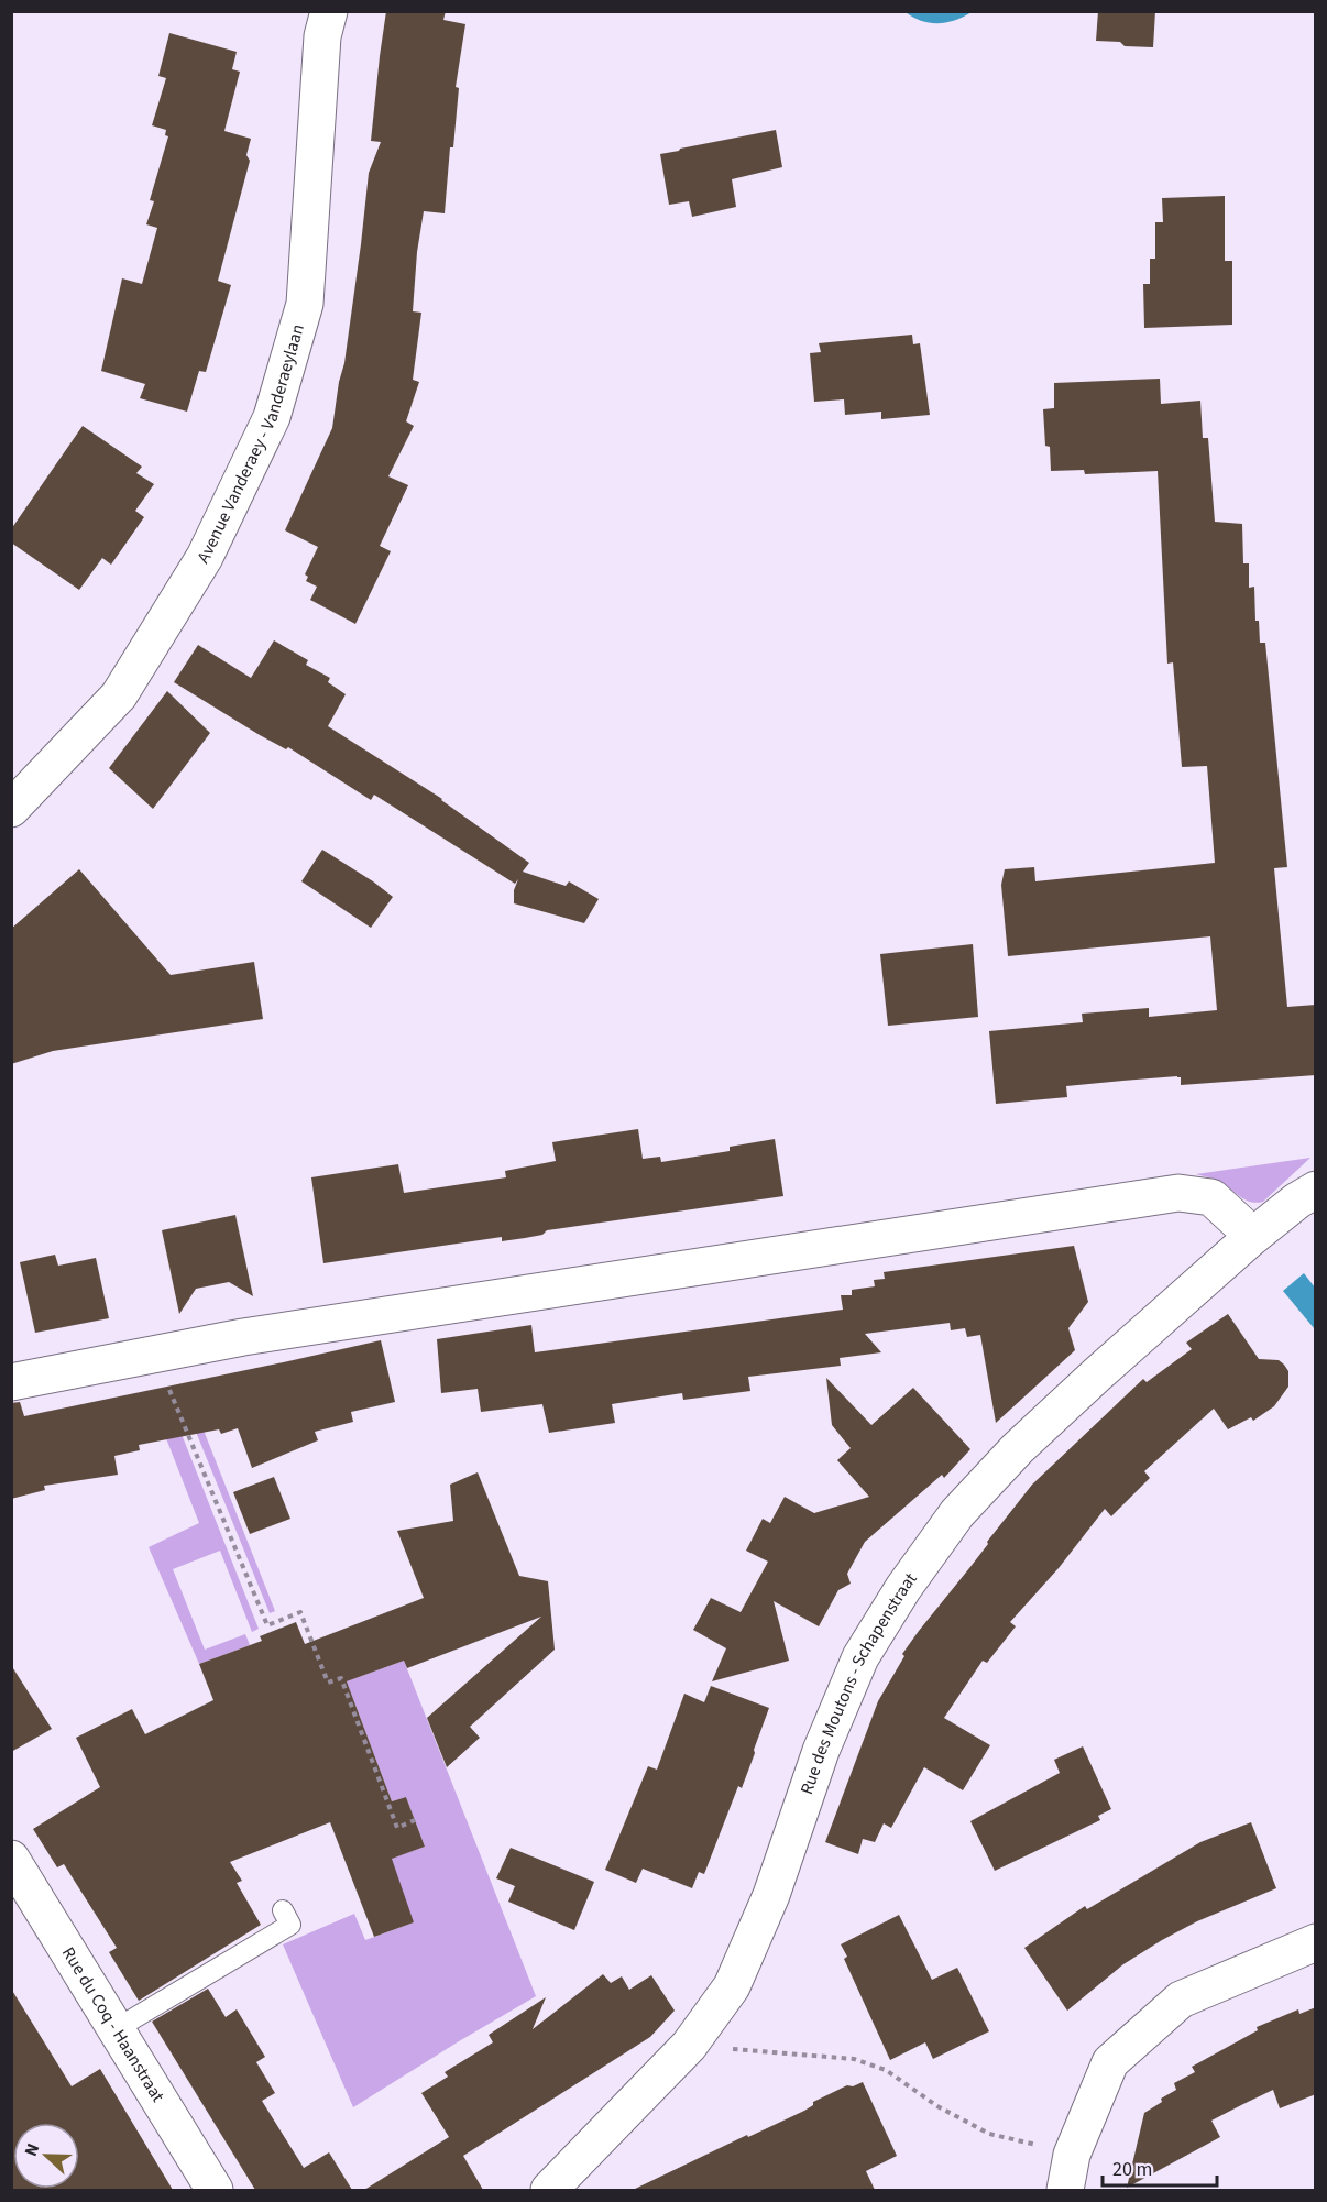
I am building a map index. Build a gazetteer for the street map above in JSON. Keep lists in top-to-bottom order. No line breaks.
{"streets":{"street":["Avenue Vanderaey - Vanderaeylaan","Rue des Moutons - Schapenstraat","Rue du Coq - Haanstraat"]},"scale_bar":"20 m","north":"left"}
